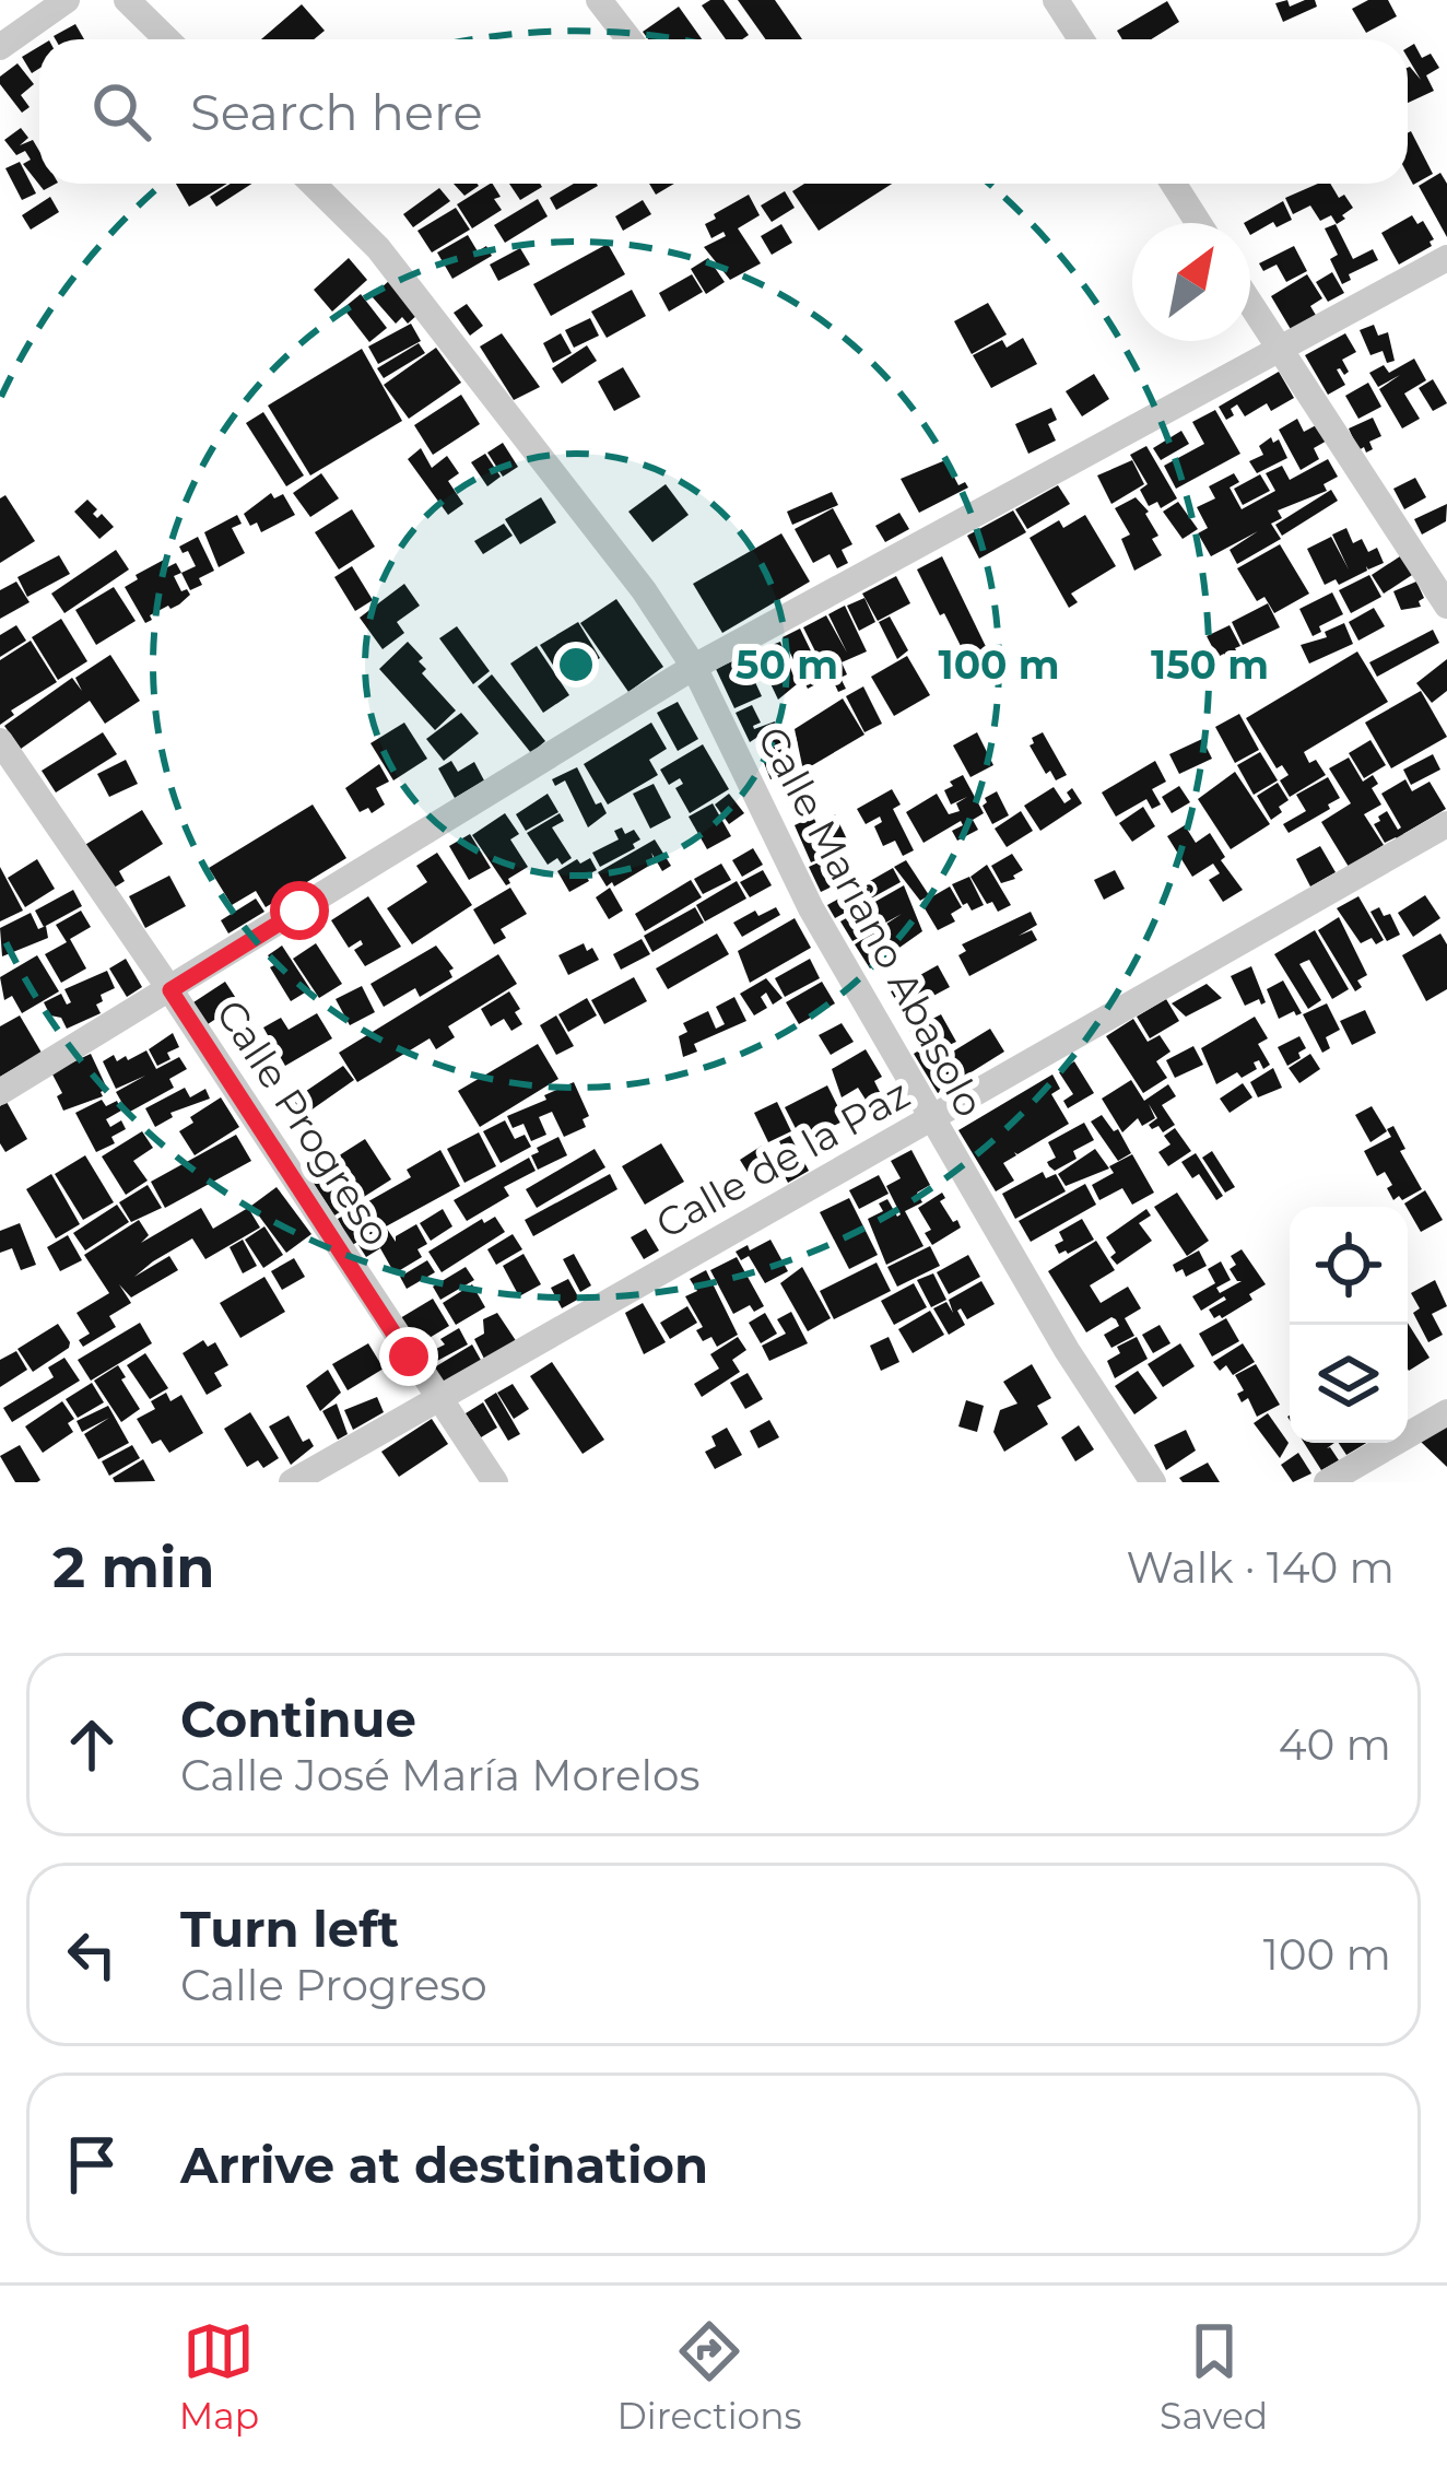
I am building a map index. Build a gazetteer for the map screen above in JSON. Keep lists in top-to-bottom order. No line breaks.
{"streets":{"street":["Calle Mariano Abasolo","Calle Progreso","Calle de la Paz"]},"crossings":[["Calle Mariano Abasolo","Calle de la Paz"],["Calle Progreso","Calle de la Paz"]],"north":"top right","page":{"search":"Search here","heading":["2 min","Walk · 140 m"],"list":[["Continue","Calle José María Morelos","40 m"],["Turn left","Calle Progreso","100 m"],"Arrive at destination"],"nav":["Map","Directions","Saved"]},"rings":["50 m","100 m","150 m"]}
